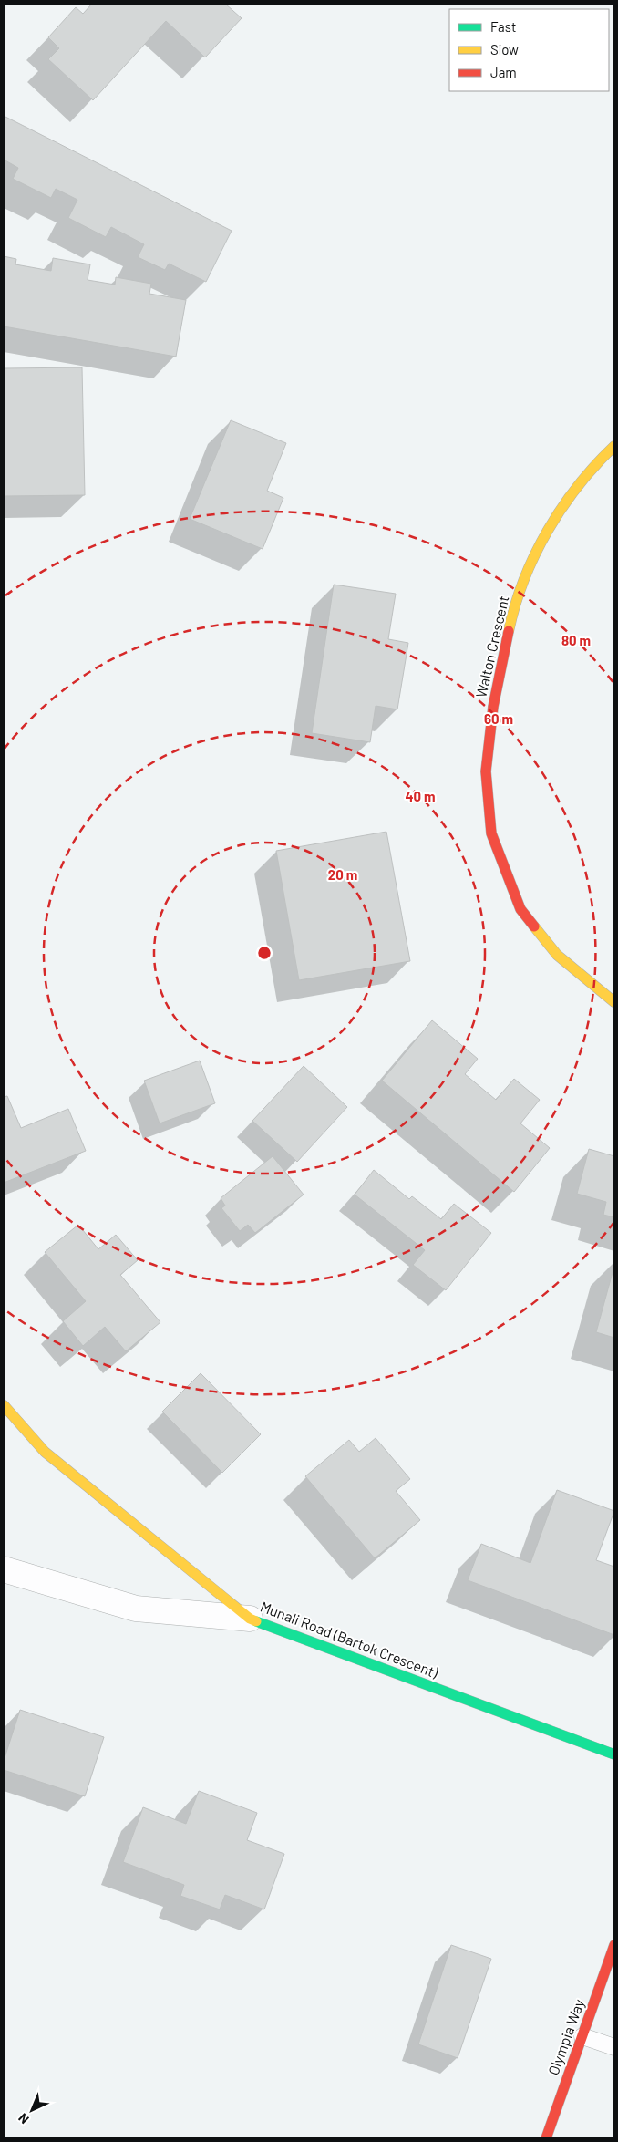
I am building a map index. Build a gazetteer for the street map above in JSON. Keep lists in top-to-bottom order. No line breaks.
{"streets":{"street":["Walton Crescent","Munali Road (Bartok Crescent)","Olympia Way"]},"legend":["Fast","Slow","Jam"],"north":"bottom left","rings":["80 m","60 m","40 m","20 m"]}
